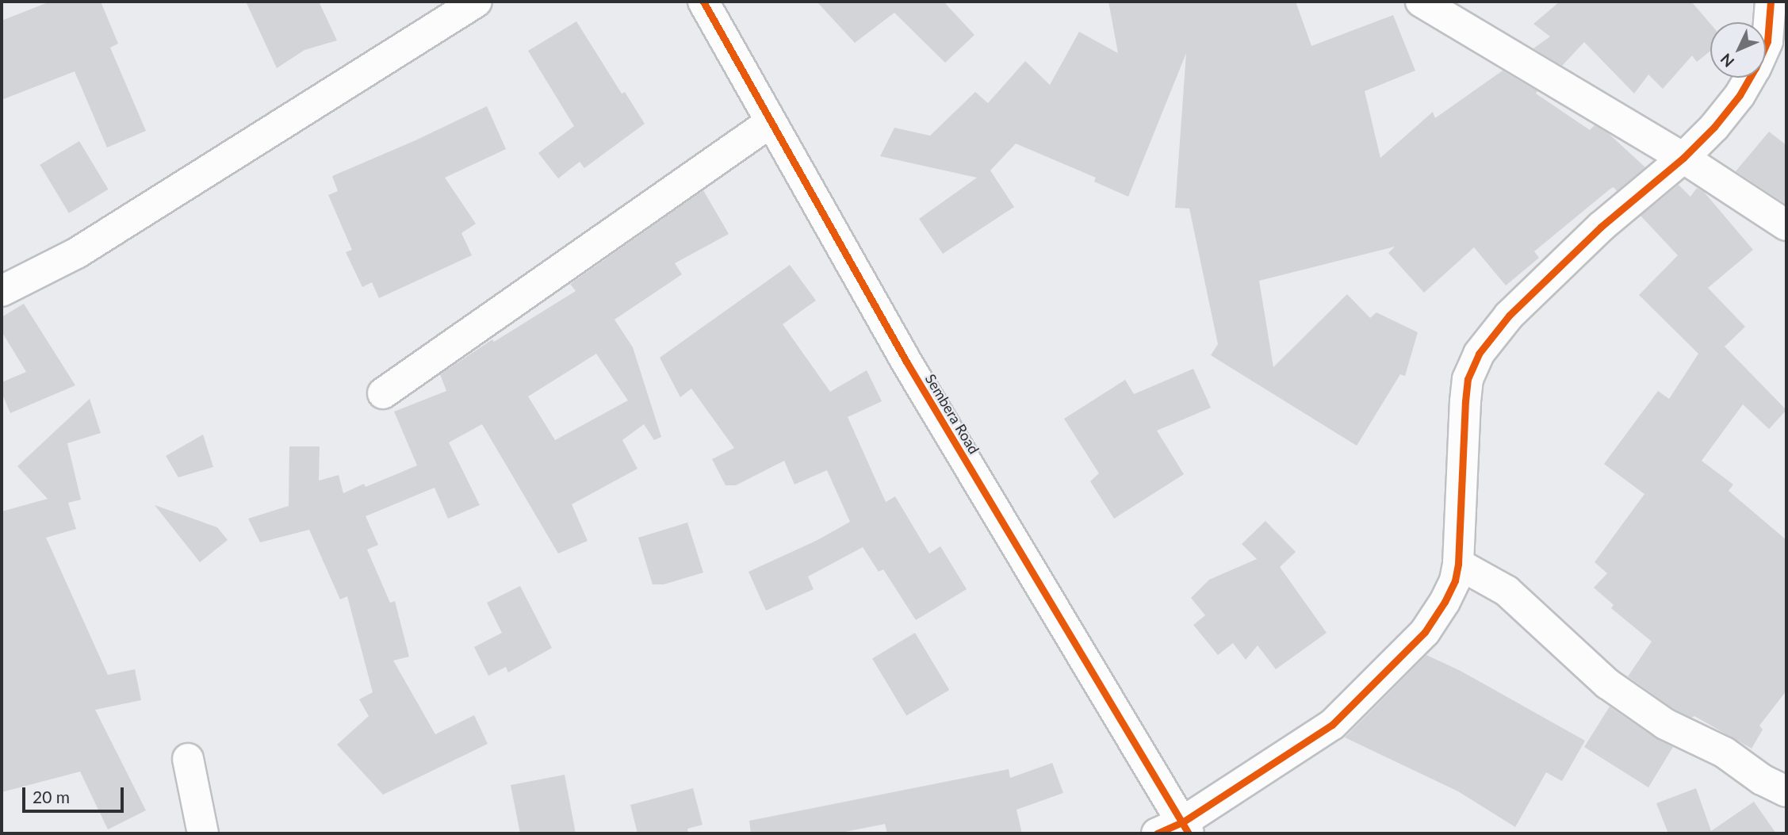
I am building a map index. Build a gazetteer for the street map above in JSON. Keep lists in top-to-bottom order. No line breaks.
{"streets":{"street":["Sembera Road"]},"scale_bar":"20 m","north":"bottom left"}
